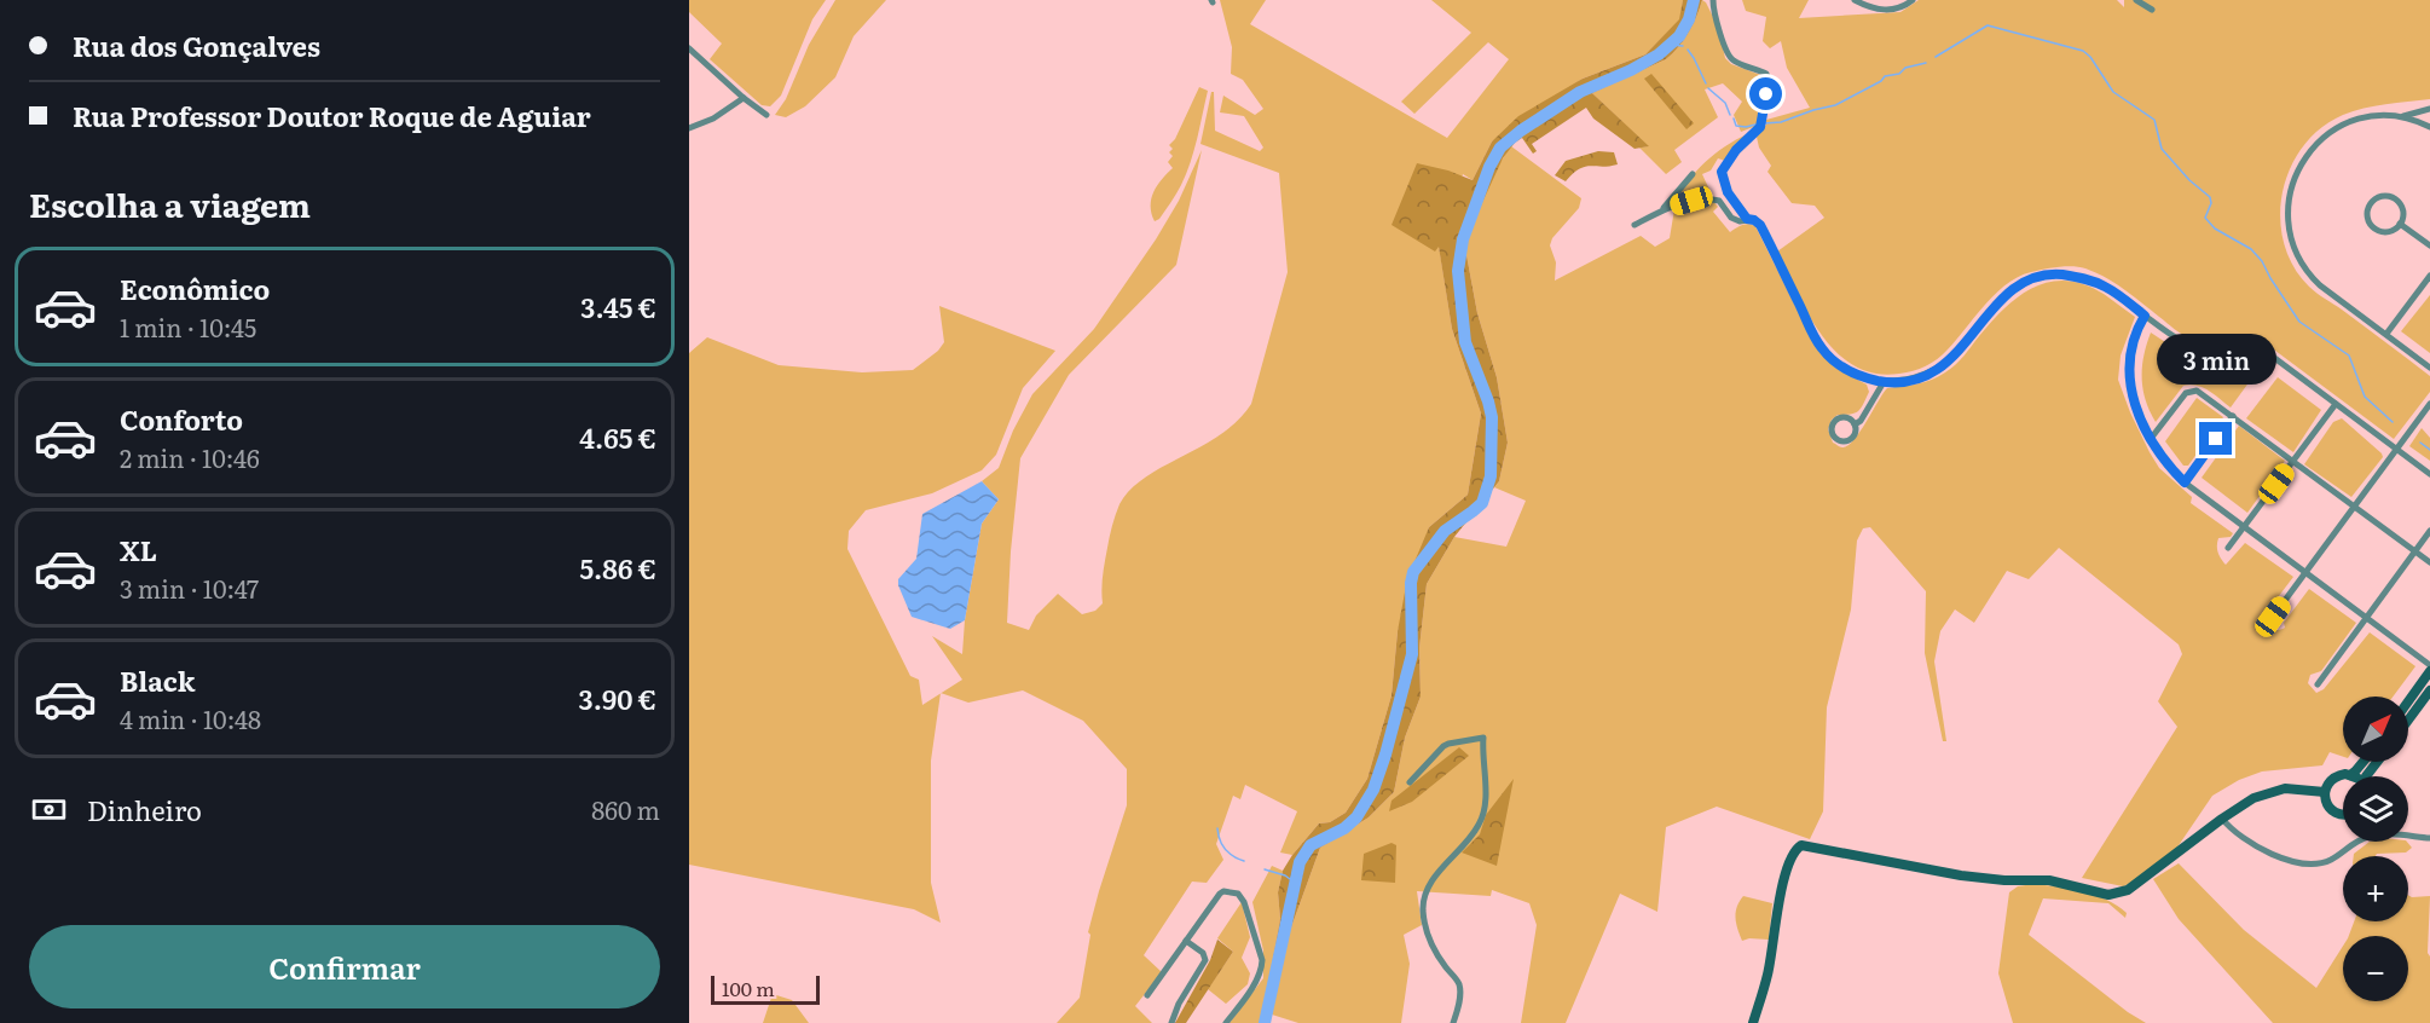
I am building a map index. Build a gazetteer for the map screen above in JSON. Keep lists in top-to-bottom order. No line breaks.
{"scale_bar":"100 m","north":"top right","page":{"banner":["Rua dos Gonçalves","Rua Professor Doutor Roque de Aguiar"],"heading":"Escolha a viagem","list":[{"name":"Econômico","note":"1 min · 10:45","value":"3.45 €"},{"name":"Conforto","note":"2 min · 10:46","value":"4.65 €"},{"name":"XL","note":"3 min · 10:47","value":"5.86 €"},{"name":"Black","note":"4 min · 10:48","value":"3.90 €"}],"bubble":"3 min","map_buttons":["+","−"],"pay":["Dinheiro","860 m"],"buttons":"Confirmar","scale":"100 m"}}
